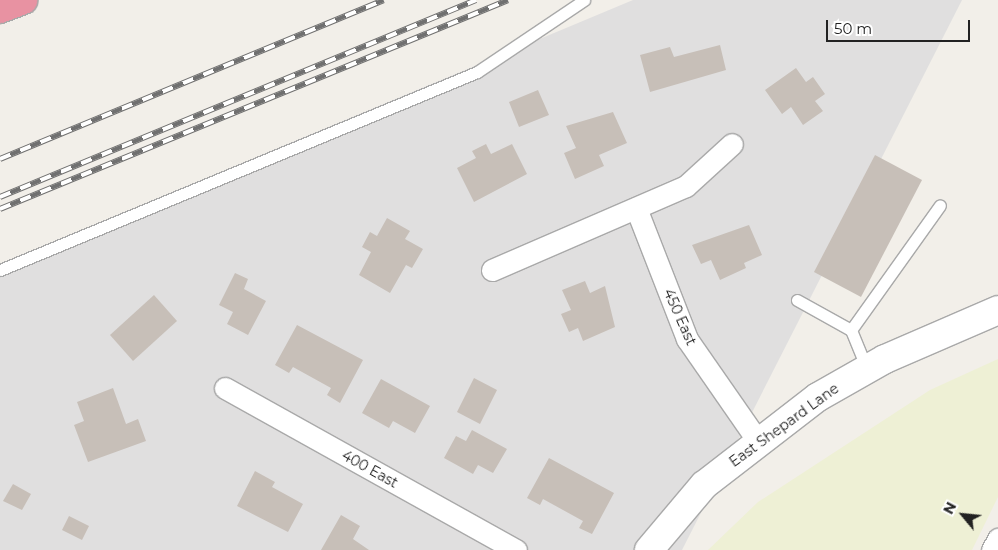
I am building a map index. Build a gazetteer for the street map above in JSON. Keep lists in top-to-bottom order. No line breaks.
{"streets":{"street":["450 East","East Shepard Lane","400 East"]},"crossings":[["450 East","East Shepard Lane"]],"scale_bar":"50 m","north":"top left"}
